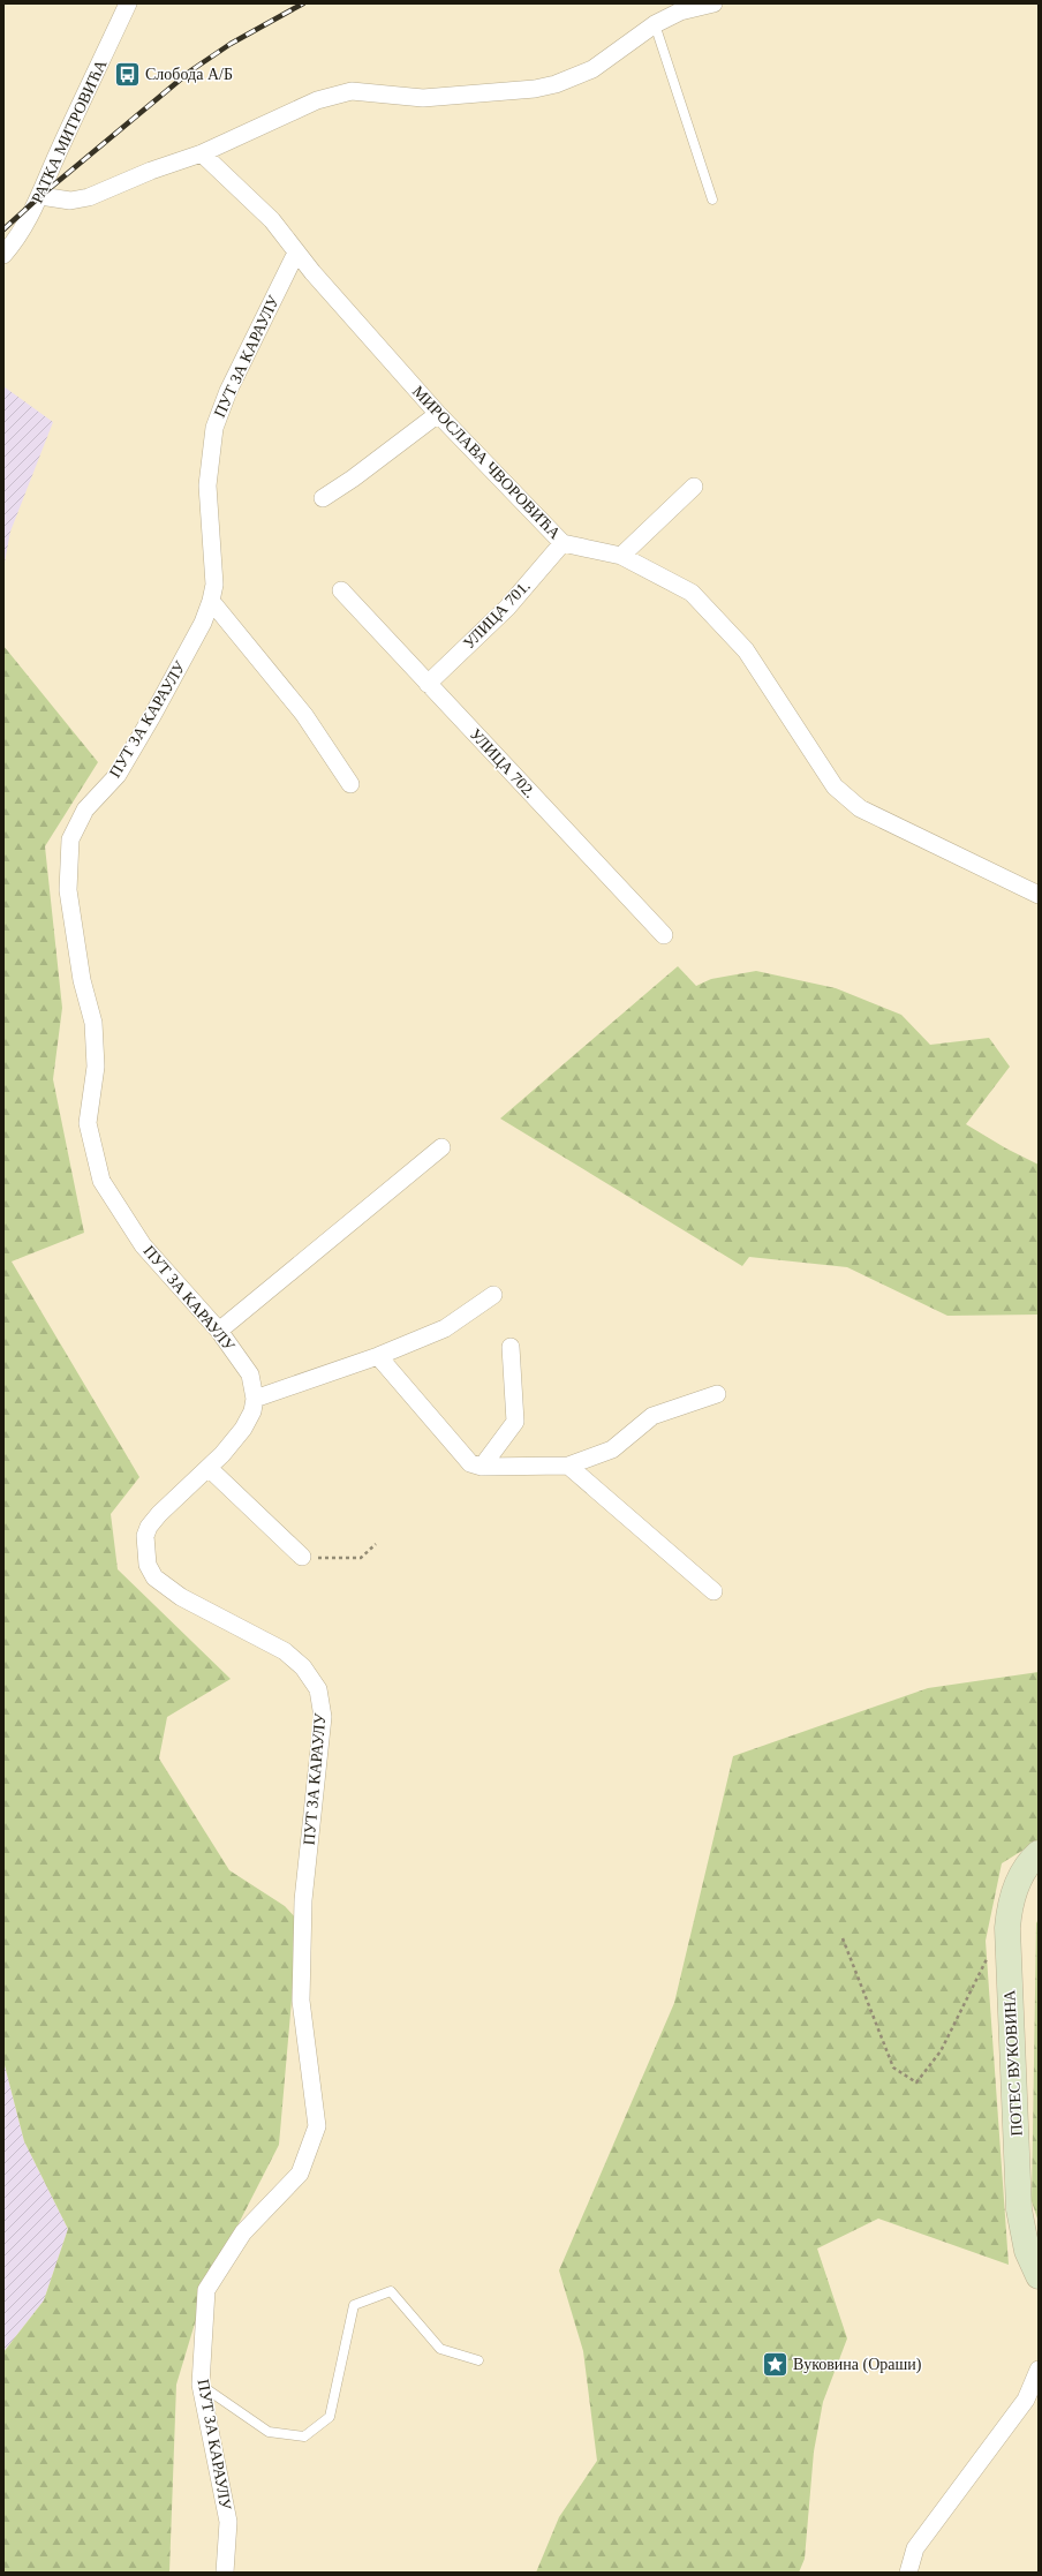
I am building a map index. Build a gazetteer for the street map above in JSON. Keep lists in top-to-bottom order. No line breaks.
{"streets":{"main road":["ПОТЕС ВУКОВИНА"],"street":["РАТКА МИТРОВИЋА","ПУТ ЗА КАРАУЛУ","МИРОСЛАВА ЧВОРОВИЋА","УЛИЦА 701.","УЛИЦА 702."]},"crossings":[["ПУТ ЗА КАРАУЛУ","МИРОСЛАВА ЧВОРОВИЋА"],["МИРОСЛАВА ЧВОРОВИЋА","УЛИЦА 701."],["УЛИЦА 701.","УЛИЦА 702."]],"places":{"bus stop":["Слобода А/Б"],"place":["Вуковина (Ораши)"]}}
